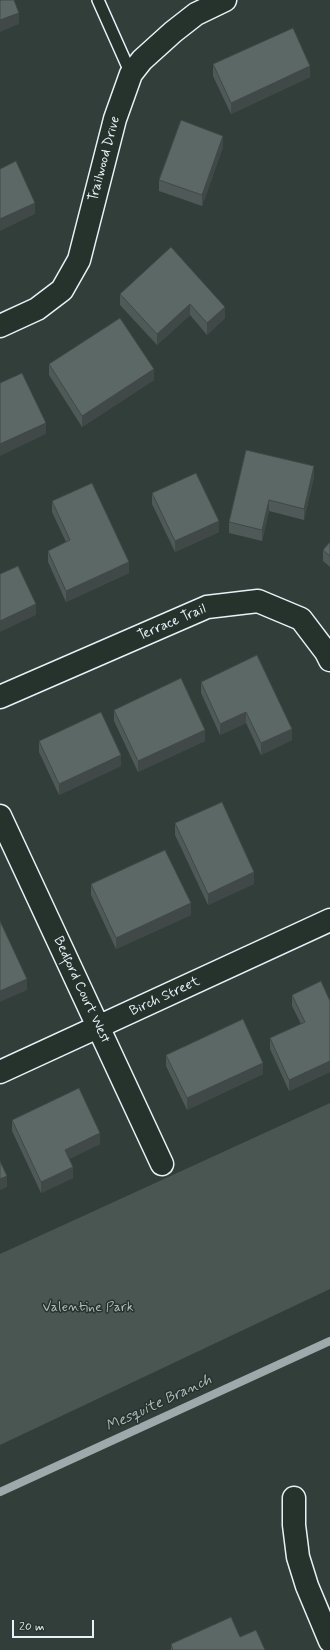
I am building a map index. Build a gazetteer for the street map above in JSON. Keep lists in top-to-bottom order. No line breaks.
{"streets":{"street":["Trailwood Drive","Terrace Trail","Bedford Court West","Birch Street"]},"crossings":[["Bedford Court West","Birch Street"]],"water":["Mesquite Branch"],"parks":["Valentine Park"],"scale_bar":"20 m"}
